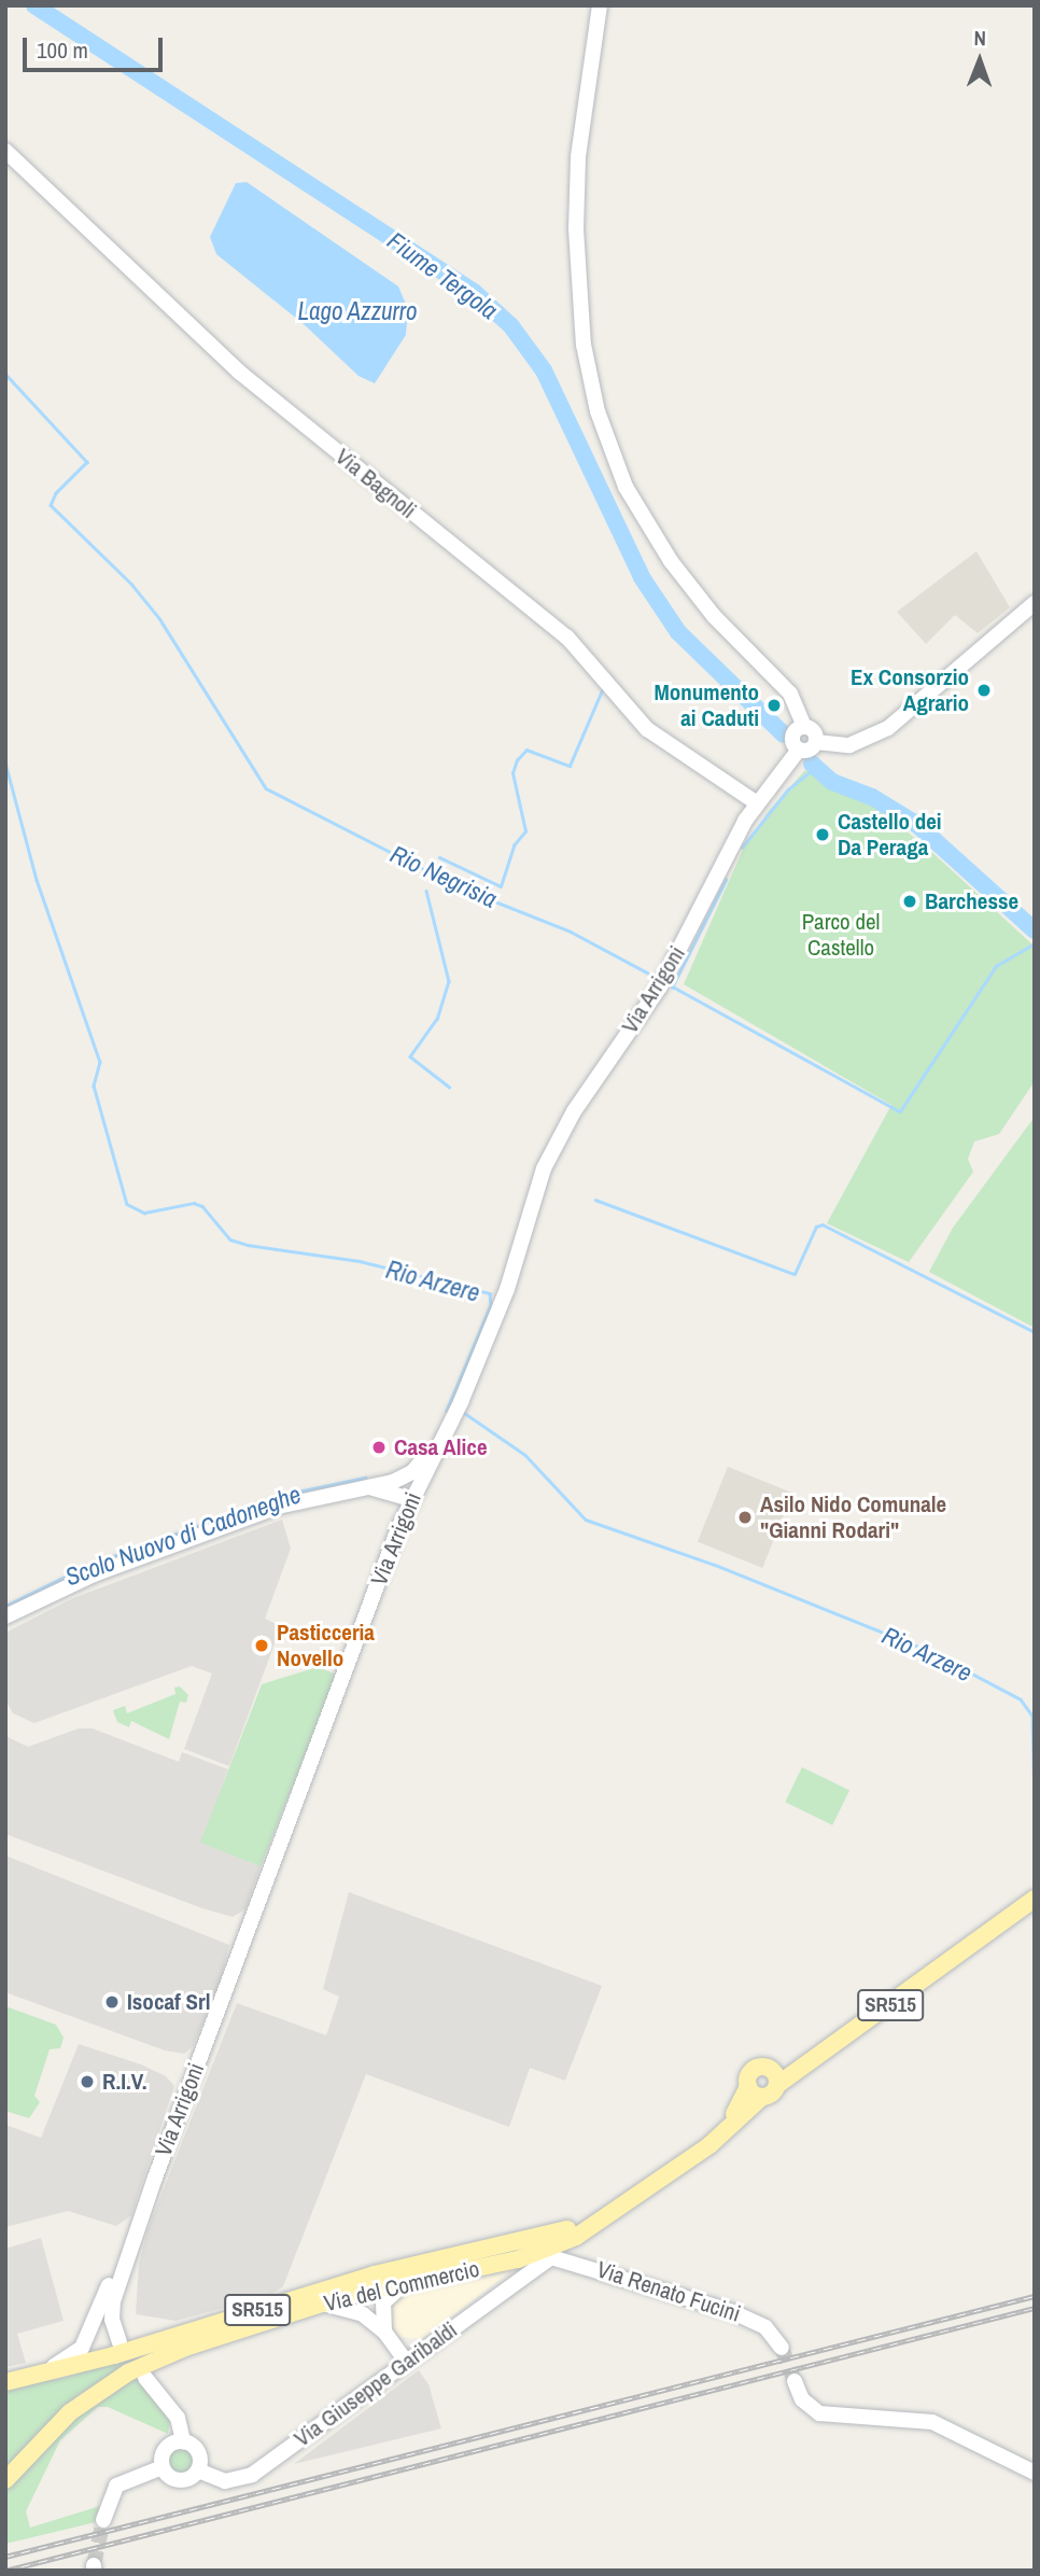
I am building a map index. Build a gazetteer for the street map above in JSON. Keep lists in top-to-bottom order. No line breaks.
{"streets":{"main road":["SR515","Via del Commercio"],"street":["Via Bagnoli","Via Arrigoni","Via Renato Fucini","Via Giuseppe Garibaldi"]},"crossings":[["Via Bagnoli","Via Arrigoni"],["Via Arrigoni","Via del Commercio"],["SR515","Via del Commercio"],["Via Renato Fucini","Via Giuseppe Garibaldi"]],"water":["Fiume Tergola","Lago Azzurro","Rio Negrisia","Rio Arzere","Scolo Nuovo di Cadoneghe"],"parks":["Parco del Castello"],"places":["Ex Consorzio Agrario","Monumento ai Caduti","Castello dei Da Peraga","Barchesse","Casa Alice","Asilo Nido Comunale \"Gianni Rodari\"","Pasticceria Novello","Isocaf Srl","R.I.V."],"scale_bar":"100 m","north":"top"}
